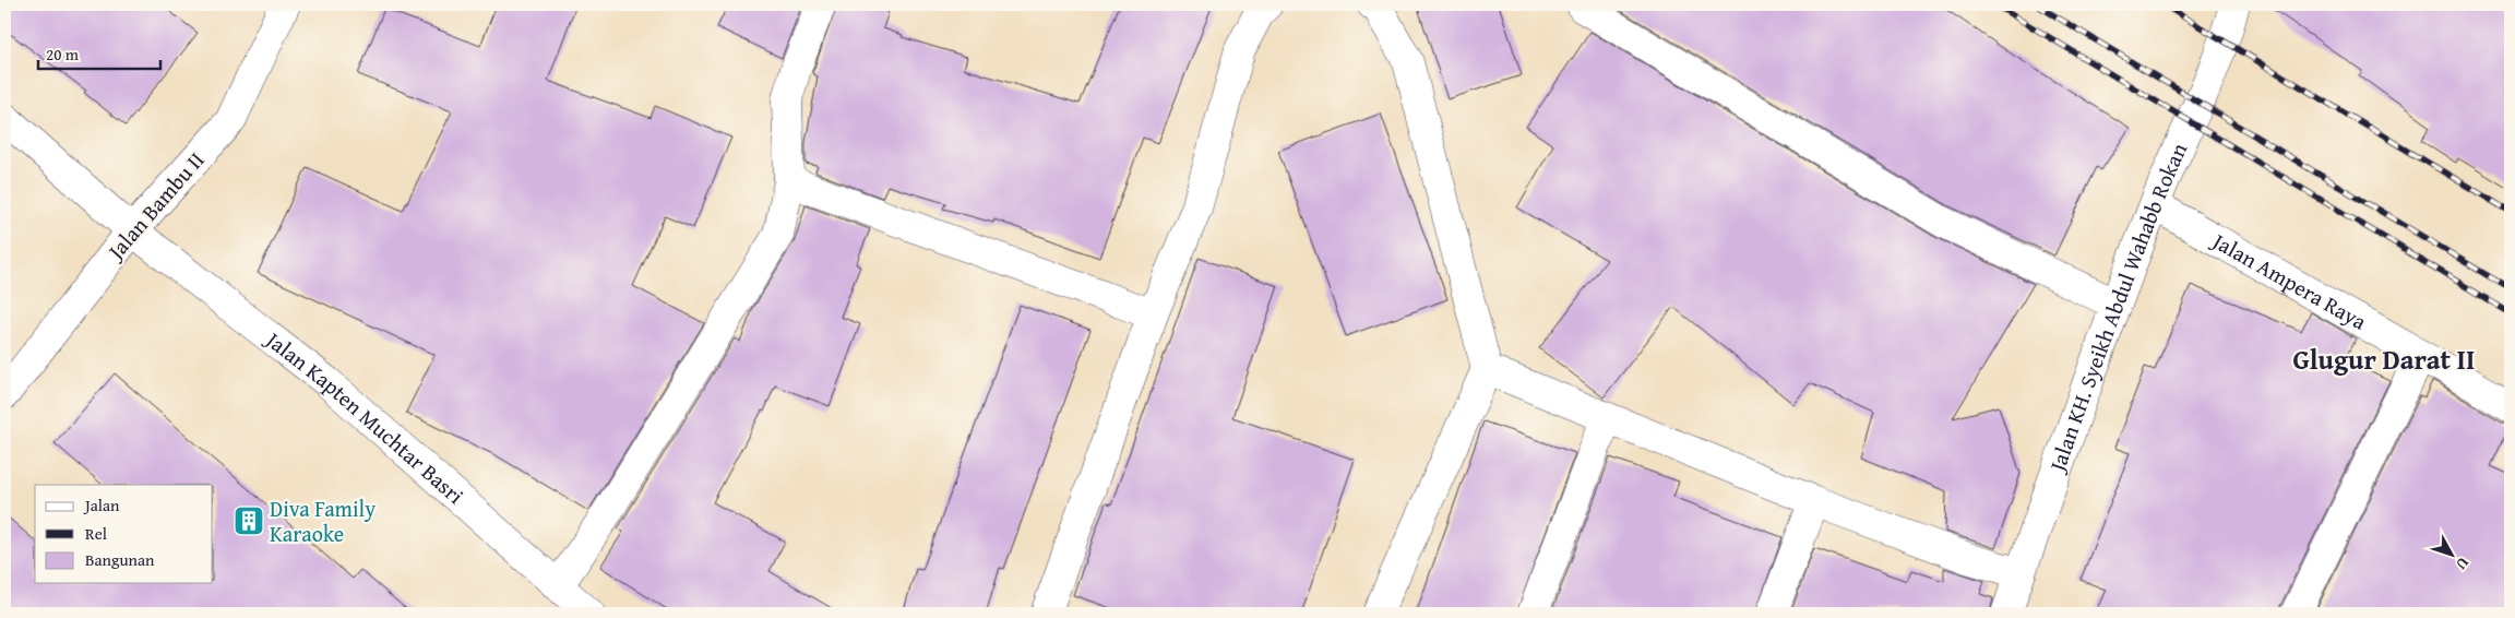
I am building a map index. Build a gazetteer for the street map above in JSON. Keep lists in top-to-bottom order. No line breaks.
{"streets":{"street":["Jalan Bambu II","Jalan Ampera Raya","Jalan KH. Syeikh Abdul Wahabb Rokan","Jalan Kapten Muchtar Basri"]},"crossings":[["Jalan Bambu II","Jalan Kapten Muchtar Basri"],["Jalan Ampera Raya","Jalan KH. Syeikh Abdul Wahabb Rokan"]],"districts":["Glugur Darat II"],"places":{"building":["Diva Family Karaoke"]},"legend":["Jalan","Rel","Bangunan"],"scale_bar":"20 m","north":"bottom right"}
